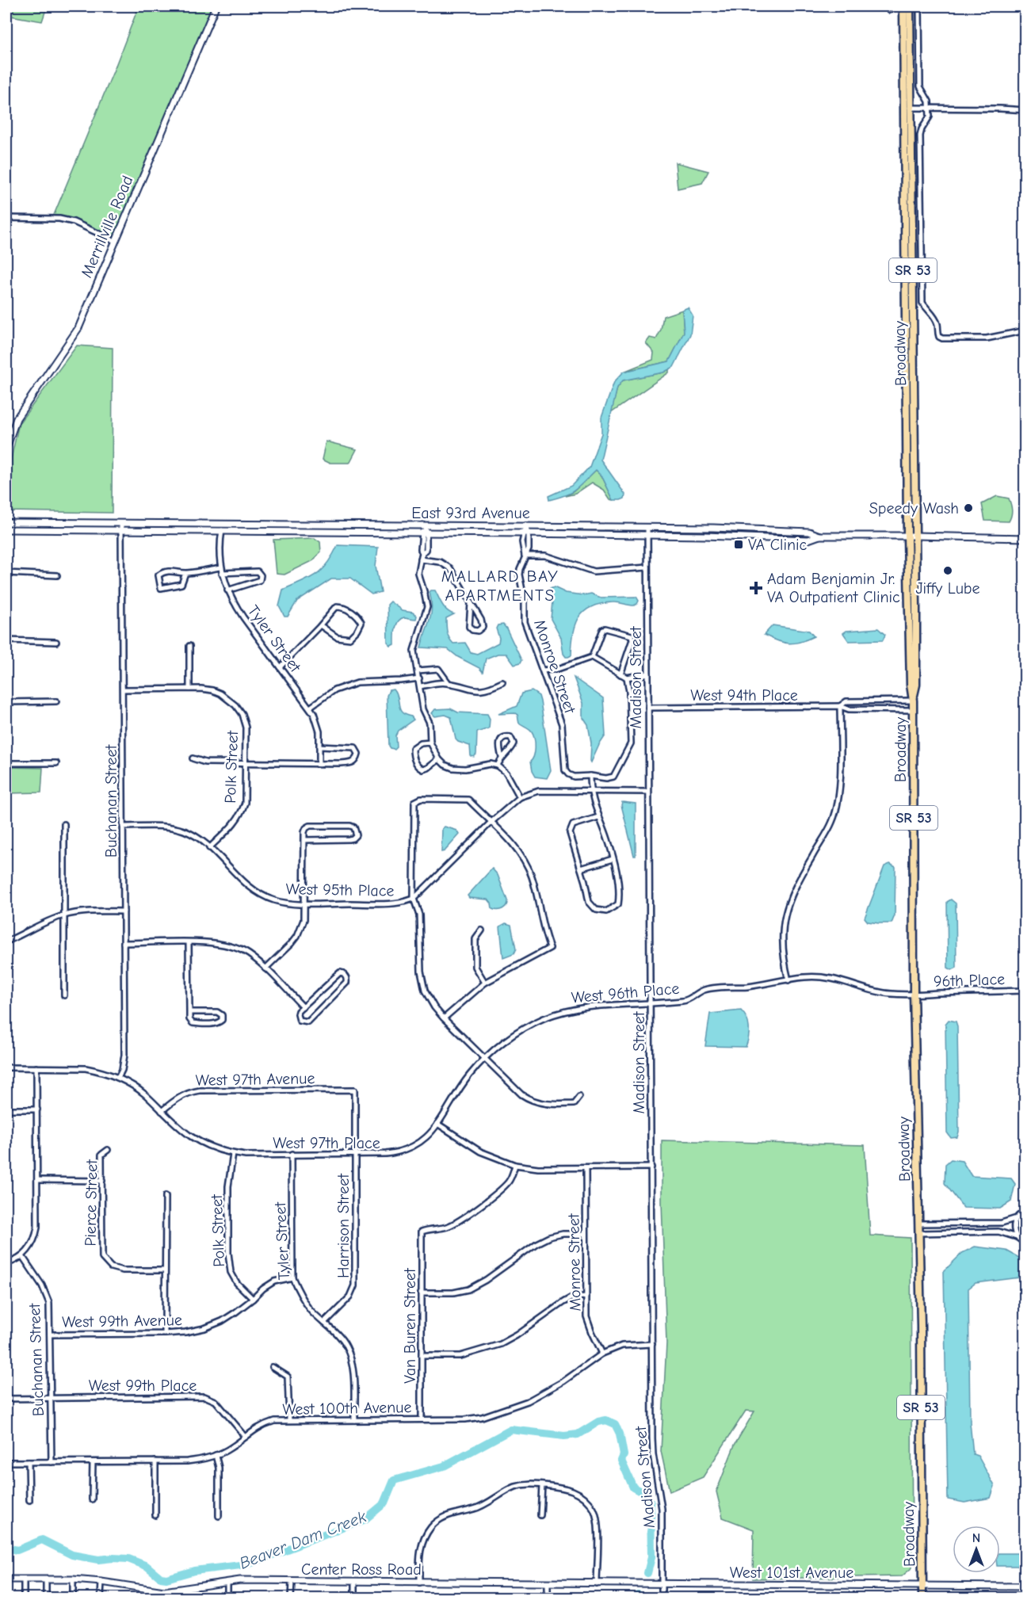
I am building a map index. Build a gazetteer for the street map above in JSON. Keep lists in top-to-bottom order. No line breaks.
{"streets":{"main road":["SR 53","Broadway"],"street":["Merrillville Road","East 93rd Avenue","Tyler Street","Monroe Street","Madison Street","West 94th Place","Polk Street","Buchanan Street","West 95th Place","96th Place","West 96th Place","West 97th Avenue","West 97th Place","Pierce Street","Harrison Street","West 99th Avenue","Van Buren Street","West 99th Place","West 100th Avenue","Center Ross Road","West 101st Avenue"]},"crossings":[["Broadway","East 93rd Avenue"],["Broadway","West 94th Place"],["Broadway","96th Place"],["Broadway","West 96th Place"],["Broadway","West 101st Avenue"],["East 93rd Avenue","Tyler Street"],["East 93rd Avenue","Monroe Street"],["East 93rd Avenue","Madison Street"],["East 93rd Avenue","Buchanan Street"],["Tyler Street","West 97th Place"],["Tyler Street","Harrison Street"],["Tyler Street","West 99th Avenue"],["Tyler Street","West 100th Avenue"],["Monroe Street","West 100th Avenue"],["Madison Street","West 94th Place"],["Madison Street","West 95th Place"],["Madison Street","West 96th Place"],["Madison Street","West 100th Avenue"],["Madison Street","Center Ross Road"],["Madison Street","West 101st Avenue"],["Polk Street","West 95th Place"],["Polk Street","West 97th Place"],["Polk Street","West 99th Avenue"],["Buchanan Street","West 95th Place"],["Buchanan Street","West 97th Place"],["Buchanan Street","West 99th Avenue"],["Buchanan Street","West 99th Place"],["Buchanan Street","West 100th Avenue"],["96th Place","West 96th Place"],["West 96th Place","West 97th Place"],["West 97th Avenue","West 97th Place"],["West 97th Avenue","Harrison Street"],["West 97th Place","Harrison Street"],["Van Buren Street","West 100th Avenue"],["West 99th Place","West 100th Avenue"],["Center Ross Road","West 101st Avenue"]],"districts":["MALLARD BAY APARTMENTS"],"water":["Beaver Dam Creek"],"places":{"other":["Speedy Wash","Jiffy Lube"],"transit":["VA Clinic"],"health":["Adam Benjamin Jr. VA Outpatient Clinic"]},"north":"top"}
